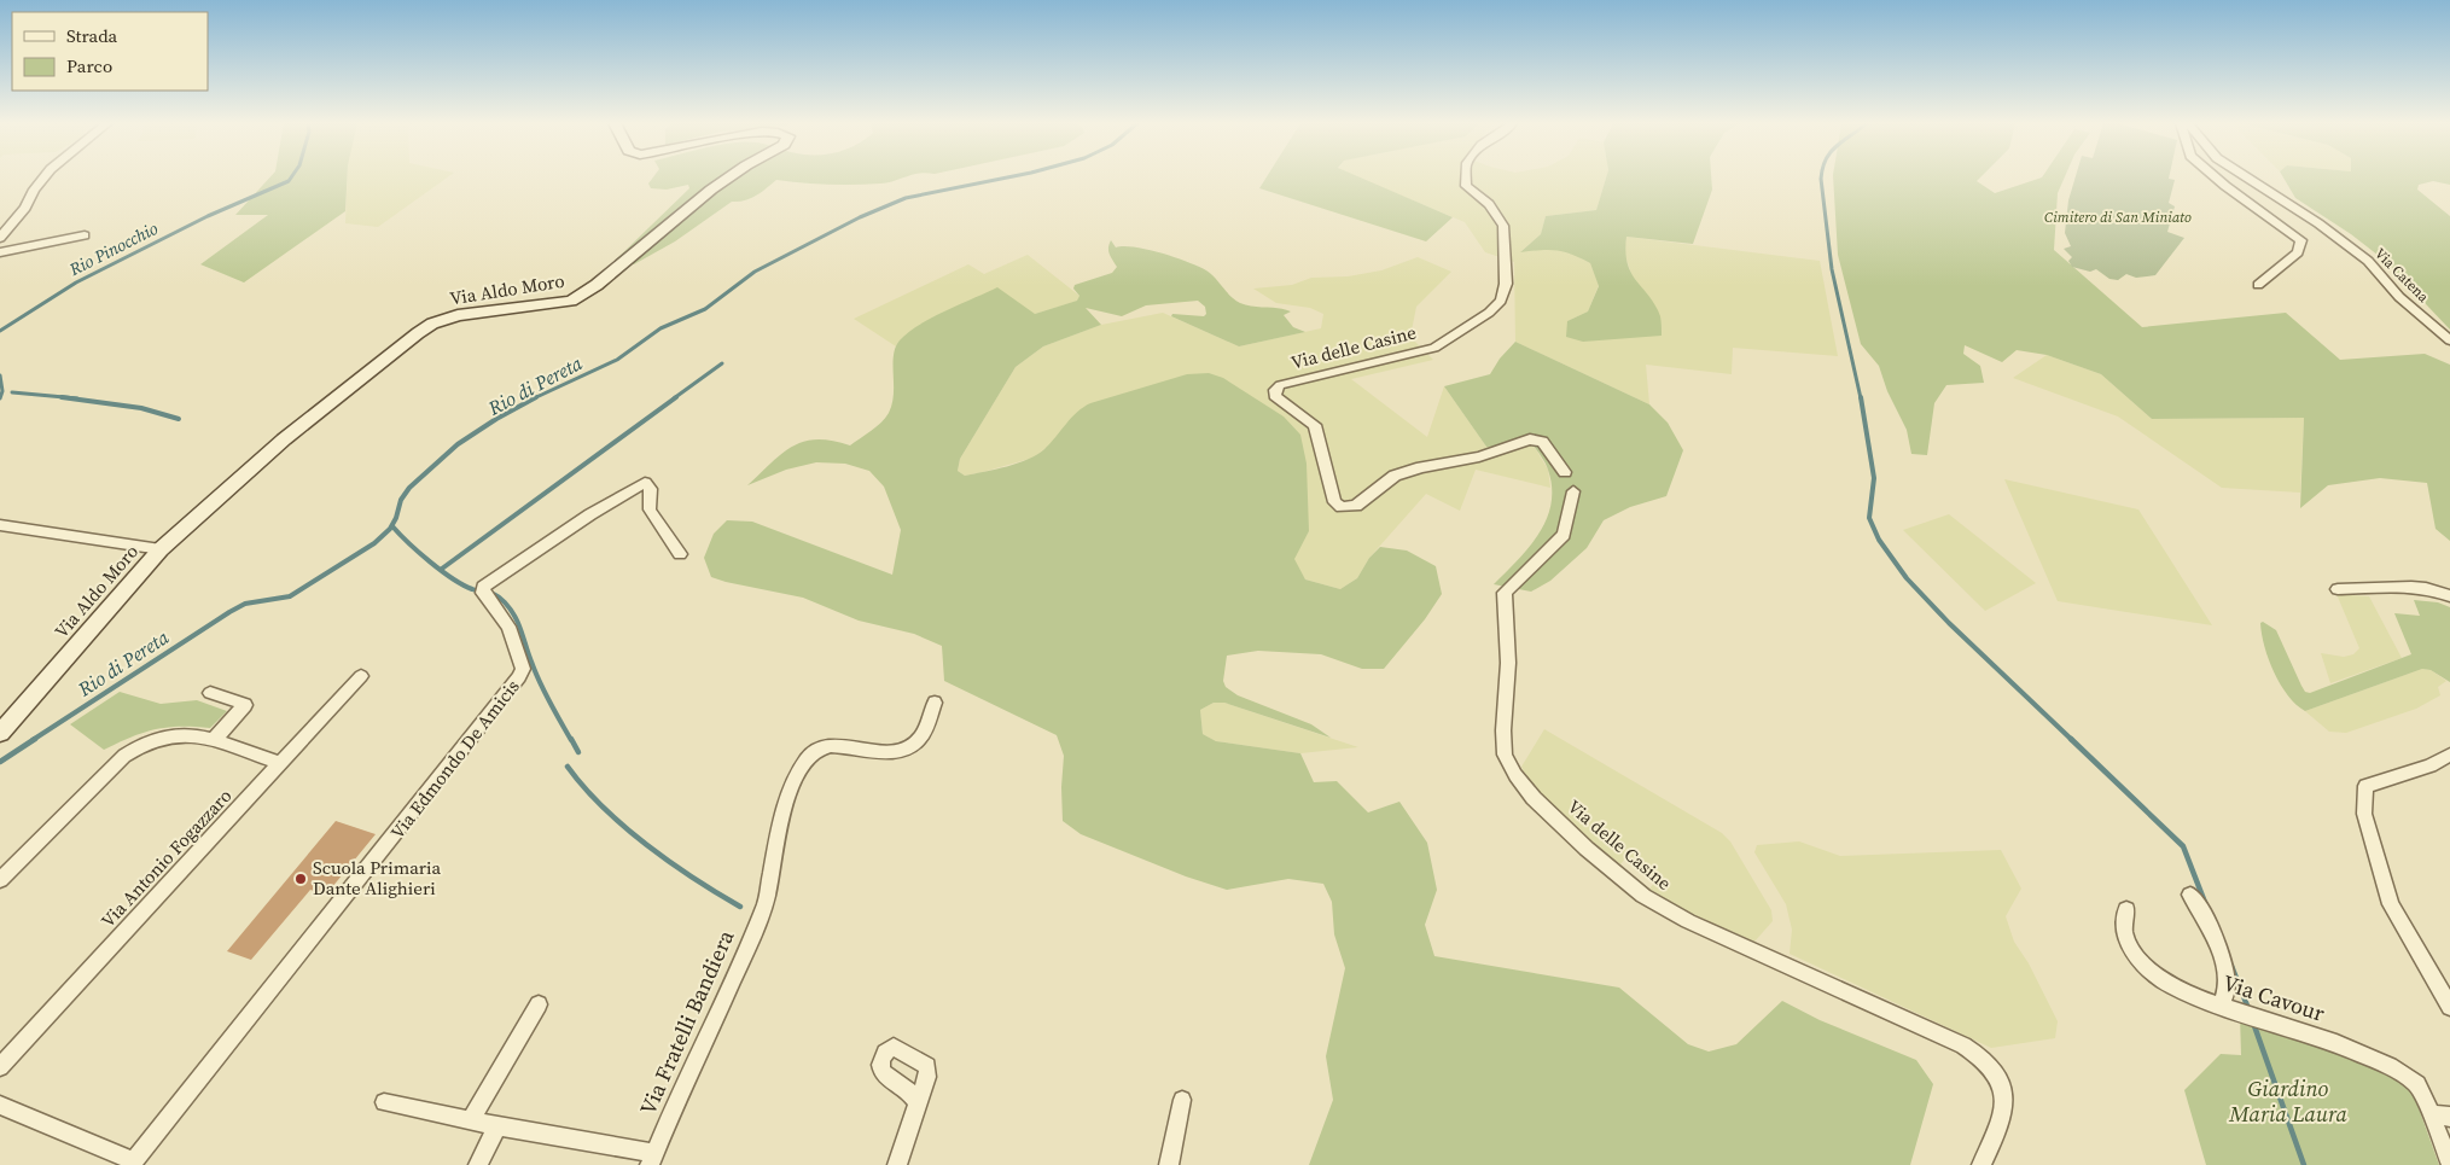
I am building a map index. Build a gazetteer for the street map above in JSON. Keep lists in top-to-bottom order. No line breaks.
{"streets":{"main road":["Via Aldo Moro"],"street":["Via Catena","Via delle Casine","Via Edmondo De Amicis","Via Antonio Fogazzaro","Via Cavour","Via Fratelli Bandiera"]},"water":["Rio Pinocchio","Rio di Pereta"],"parks":["Cimitero di San Miniato","Giardino Maria Laura"],"places":["Scuola Primaria Dante Alighieri"],"legend":["Strada","Parco"]}
